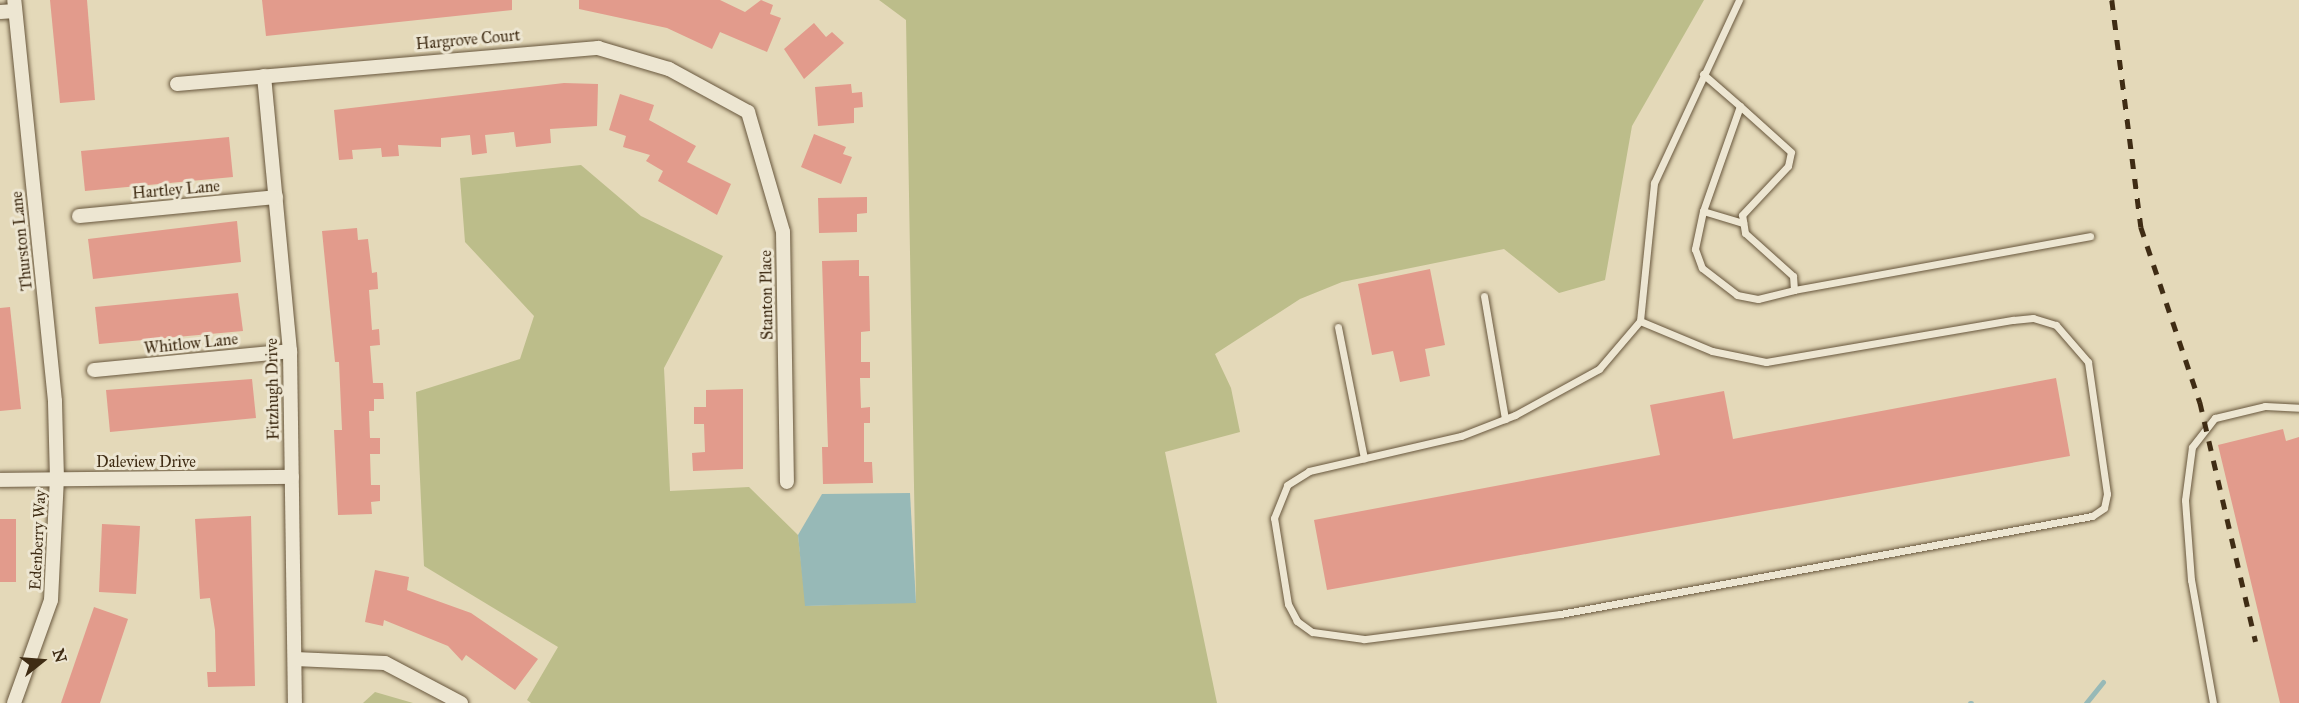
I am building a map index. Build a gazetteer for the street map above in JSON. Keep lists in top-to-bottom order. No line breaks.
{"streets":{"street":["Hargrove Court","Hartley Lane","Thurston Lane","Stanton Place","Whitlow Lane","Fitzhugh Drive","Daleview Drive","Edenberry Way"]},"crossings":[["Hargrove Court","Stanton Place"],["Hargrove Court","Fitzhugh Drive"],["Hartley Lane","Fitzhugh Drive"],["Thurston Lane","Daleview Drive"],["Thurston Lane","Edenberry Way"],["Whitlow Lane","Fitzhugh Drive"],["Fitzhugh Drive","Daleview Drive"],["Daleview Drive","Edenberry Way"]],"north":"right"}
